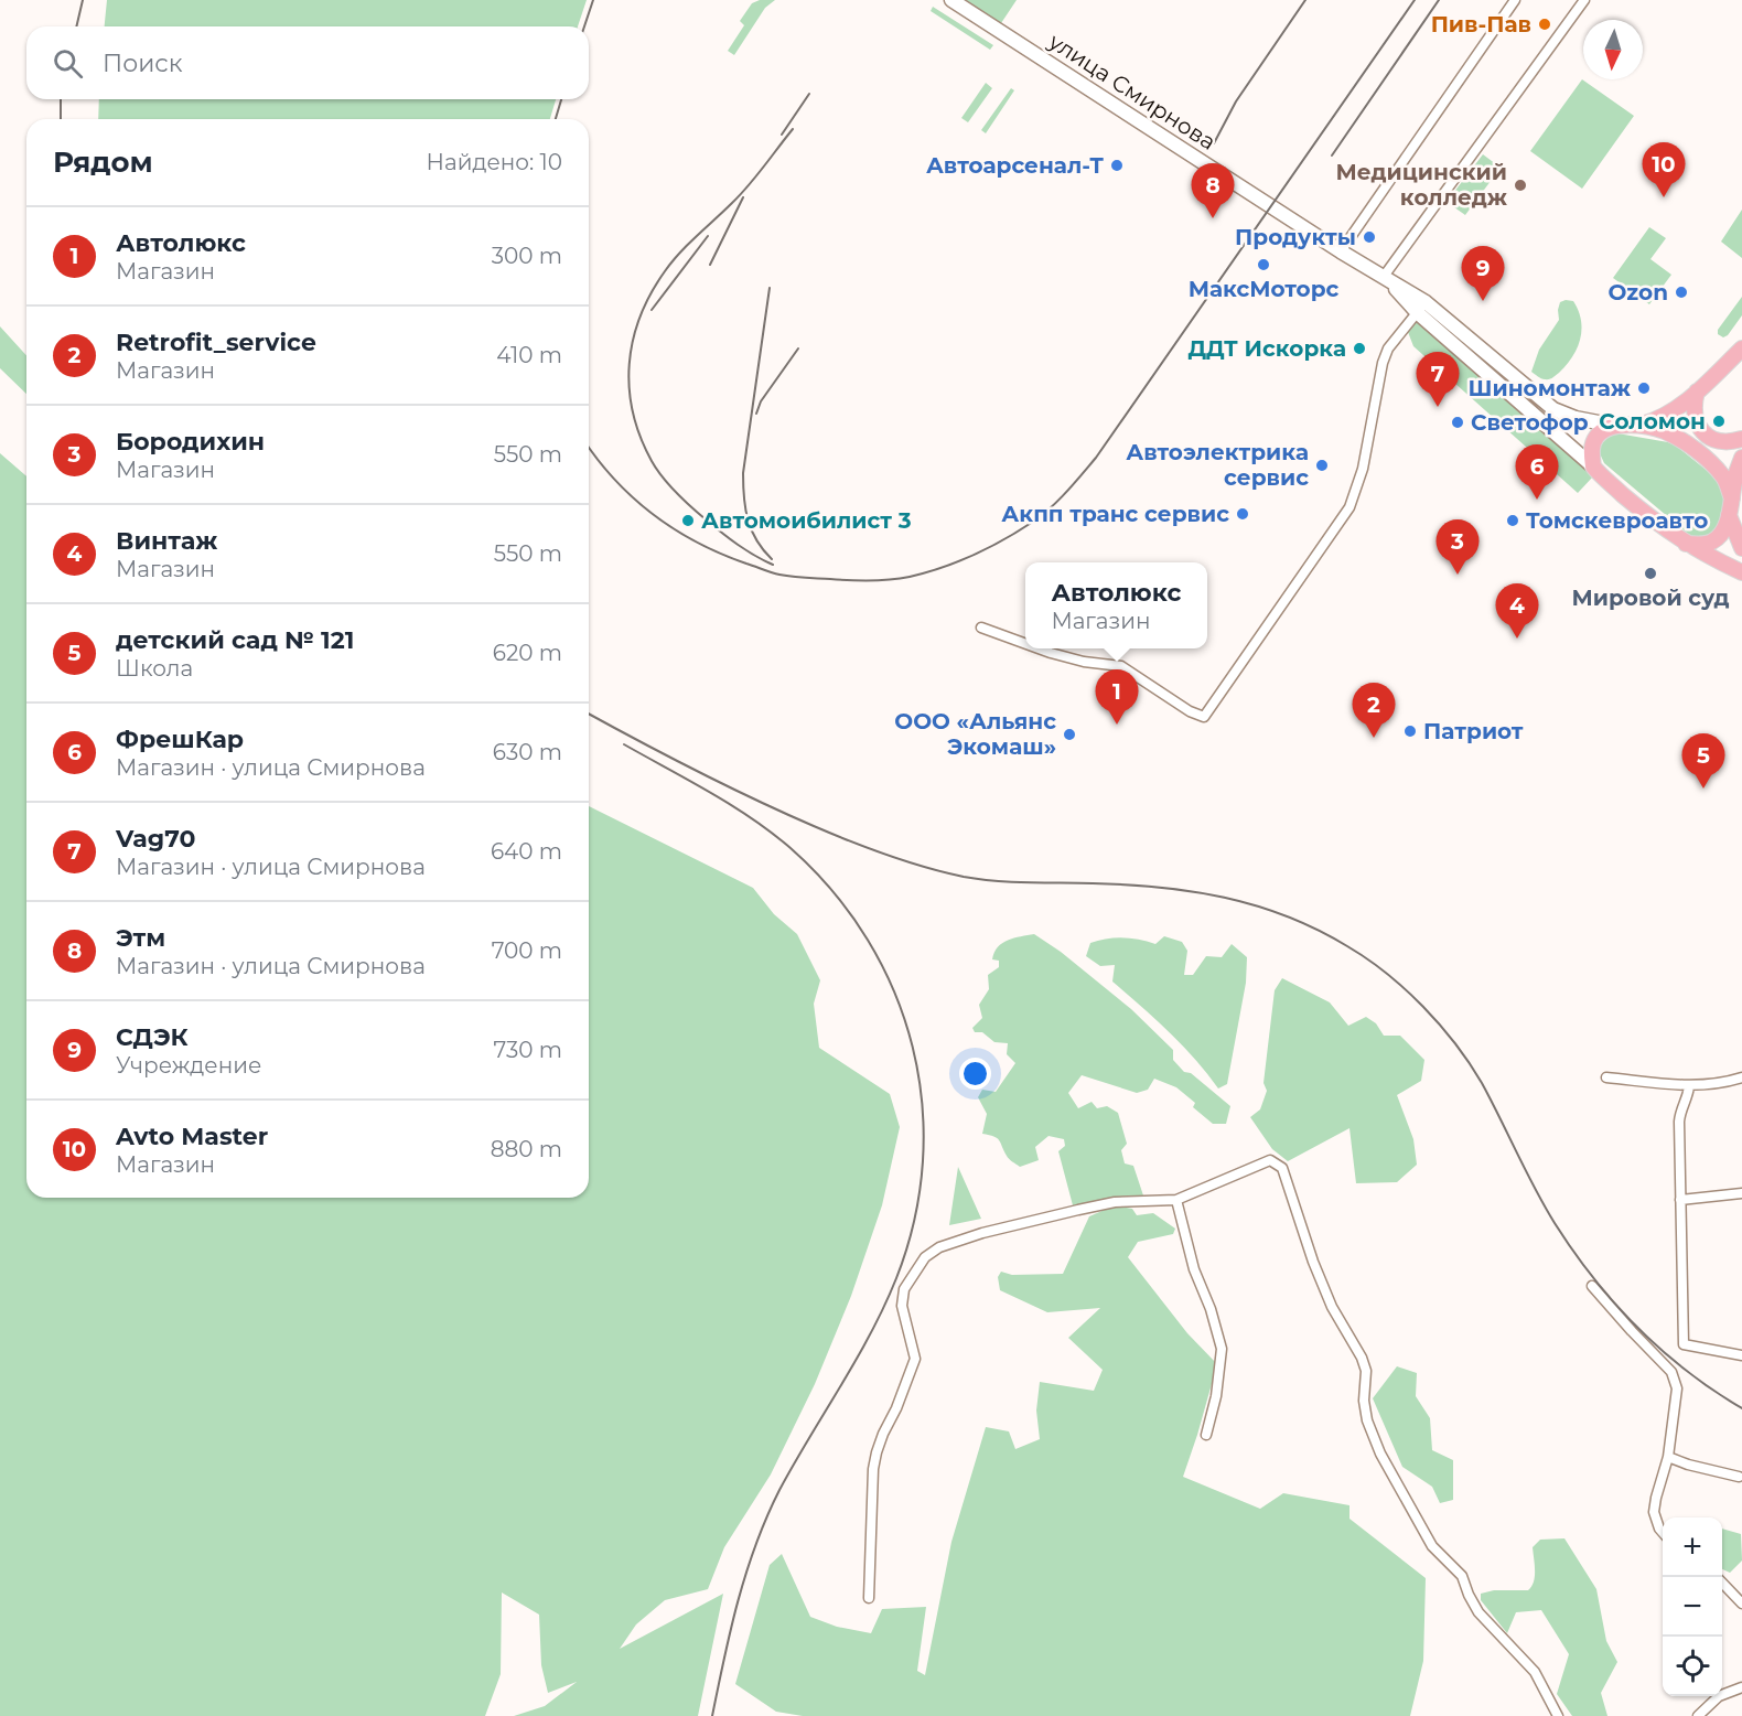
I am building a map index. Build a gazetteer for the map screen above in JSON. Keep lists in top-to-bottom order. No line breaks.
{"streets":{"main road":["улица Смирнова"]},"places":["Пив-Пав","Автоарсенал-Т","Медицинский колледж","Продукты","МаксМоторс","Ozon","ДДТ Искорка","Шиномонтаж","Соломон","Светофор","Автоэлектрика сервис","Акпп транс сервис","Автомоибилист 3","Томскевроавто","Мировой суд","Патриот","ООО «Альянс Экомаш»"],"north":"bottom","page":{"search":"Поиск","heading":["Рядом","Найдено: 10"],"pins":["10","8","9","7","6","3","4","1","2","5"],"list":[{"mark":"1","name":"Автолюкс","note":"Магазин","value":"300 m"},{"mark":"2","name":"Retrofit_service","note":"Магазин","value":"410 m"},{"mark":"3","name":"Бородихин","note":"Магазин","value":"550 m"},{"mark":"4","name":"Винтаж","note":"Магазин","value":"550 m"},{"mark":"5","name":"детский сад № 121","note":"Школа","value":"620 m"},{"mark":"6","name":"ФрешКар","note":"Магазин · улица Смирнова","value":"630 m"},{"mark":"7","name":"Vag70","note":"Магазин · улица Смирнова","value":"640 m"},{"mark":"8","name":"Этм","note":"Магазин · улица Смирнова","value":"700 m"},{"mark":"9","name":"СДЭК","note":"Учреждение","value":"730 m"},{"mark":"10","name":"Avto Master","note":"Магазин","value":"880 m"}],"popup":["Автолюкс","Магазин"],"map_buttons":["+","−"]}}
